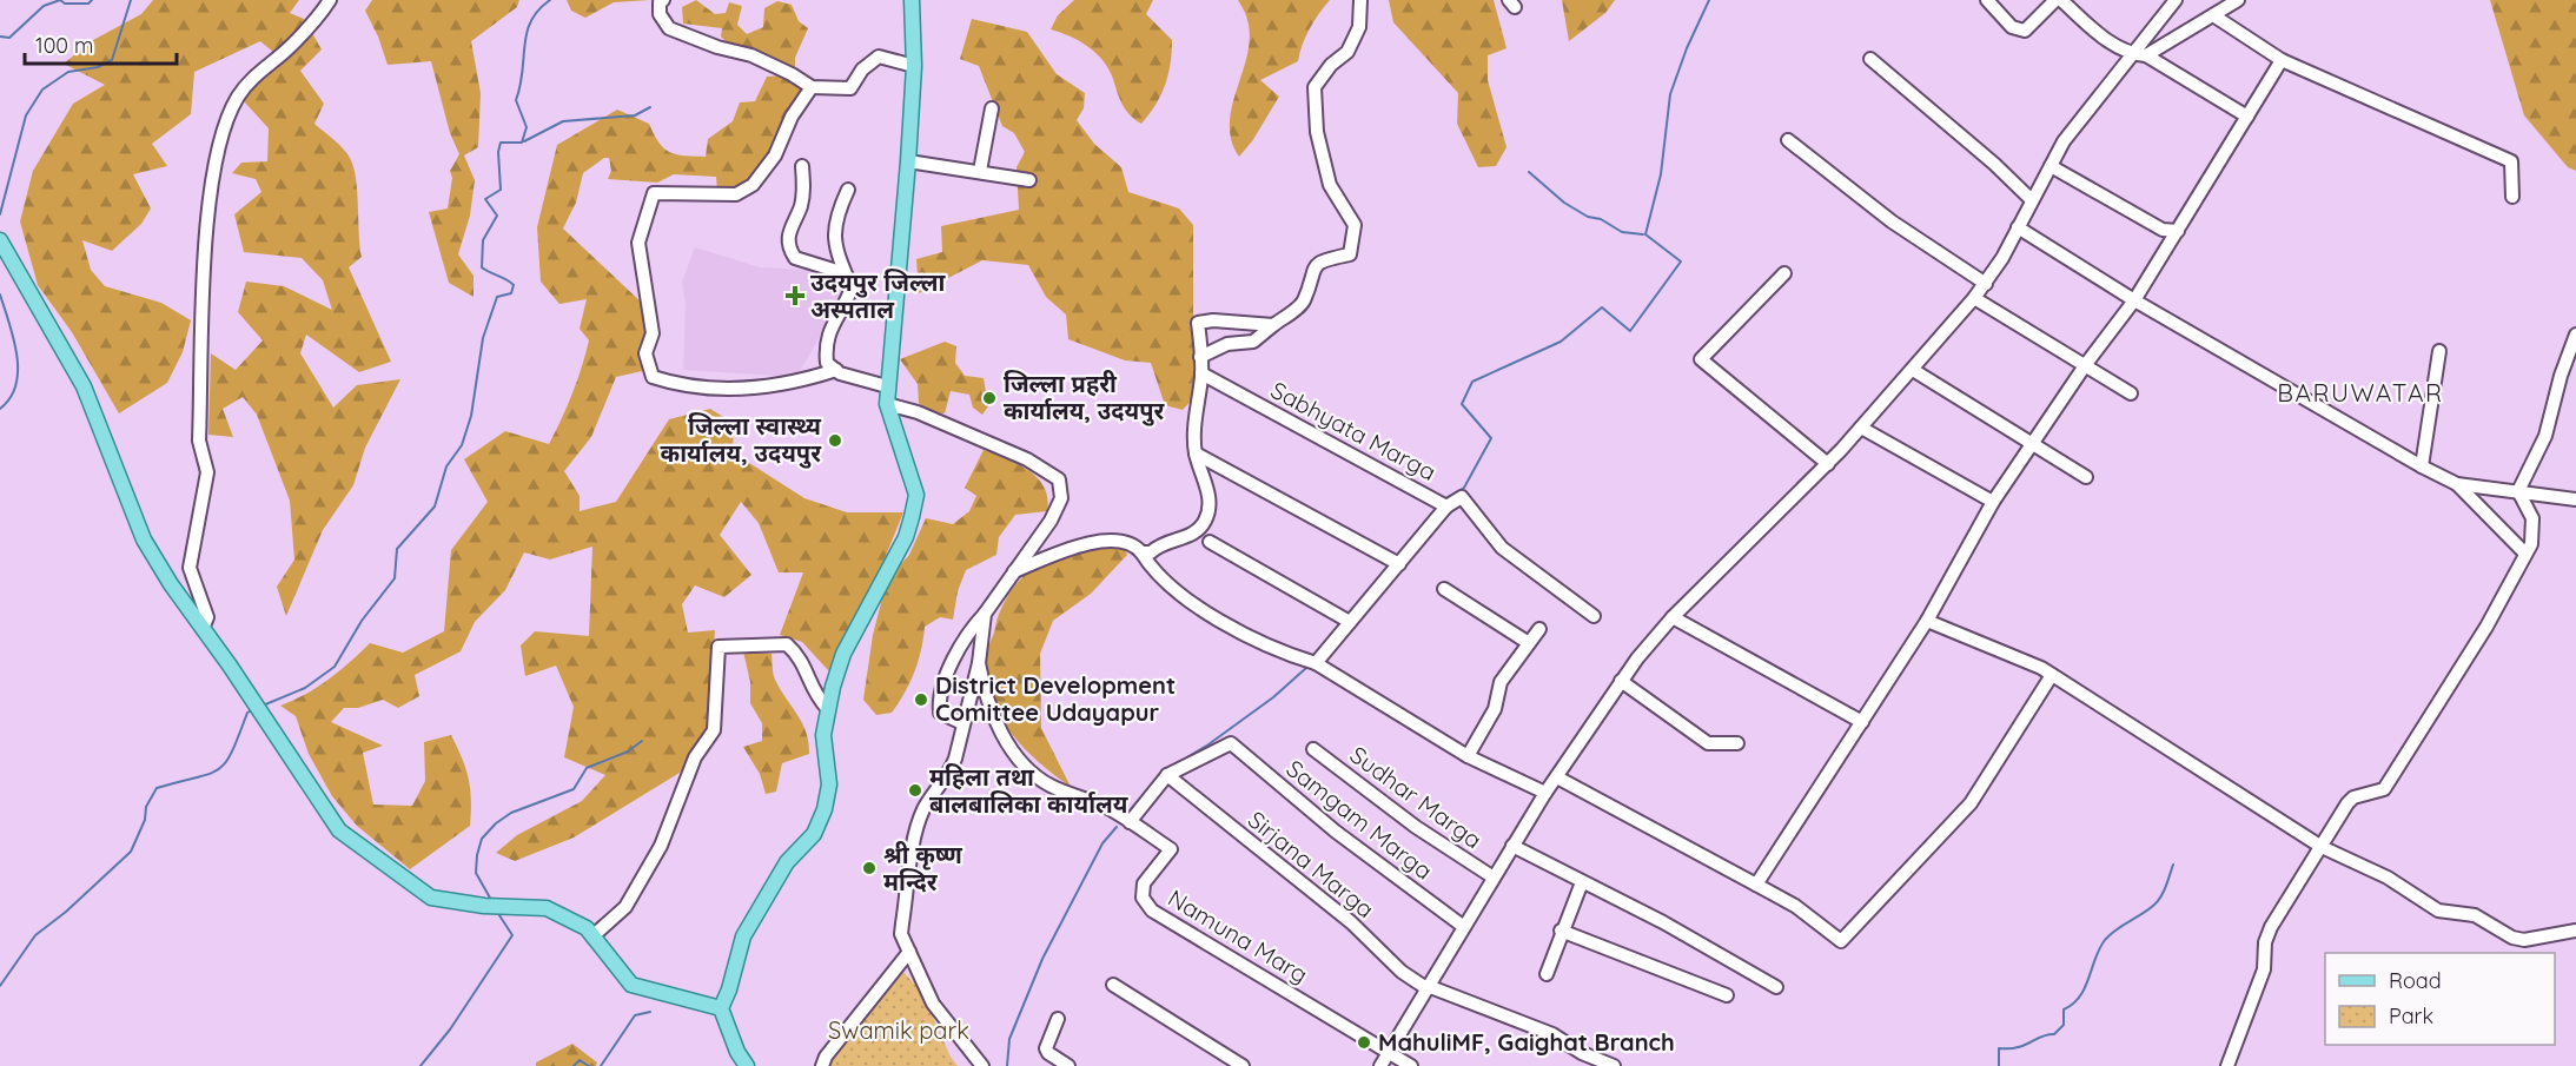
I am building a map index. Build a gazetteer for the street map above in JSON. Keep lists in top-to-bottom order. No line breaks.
{"streets":{"street":["Sabhyata Marga","Sudhar Marga","Samgam Marga","Sirjana Marga","Namuna Marg"]},"crossings":[["Samgam Marga","Sirjana Marga"]],"districts":["BARUWATAR"],"parks":["Swamik park"],"places":{"health":["उदयपुर जिल्ला अस्पताल"],"other":["जिल्ला प्रहरी कार्यालय, उदयपुर","जिल्ला स्वास्थ्य कार्यालय, उदयपुर","District Development Comittee Udayapur","महिला तथा बालबालिका कार्यालय","श्री कृष्ण मन्दिर","MahuliMF, Gaighat Branch"]},"legend":["Road","Park"],"scale_bar":"100 m"}
